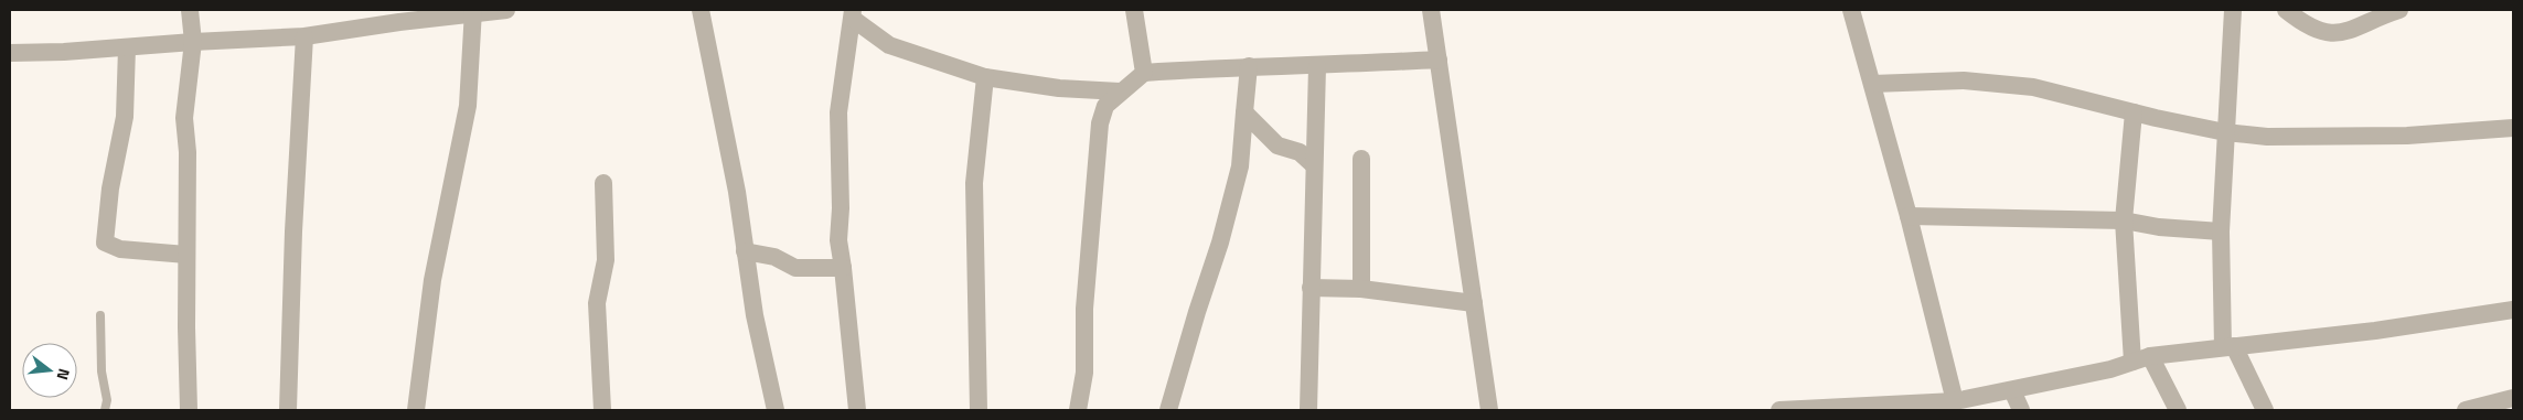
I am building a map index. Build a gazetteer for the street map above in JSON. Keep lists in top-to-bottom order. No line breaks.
{"north":"right"}
